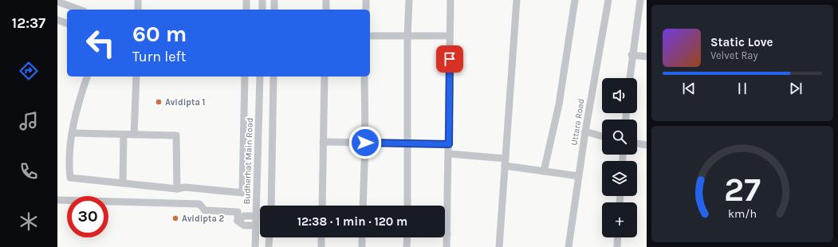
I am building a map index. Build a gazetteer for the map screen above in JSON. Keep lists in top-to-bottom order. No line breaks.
{"streets":{"street":["Uttara Road","Budherhat Main Road"]},"places":["Avidipta 1","Avidipta 2"],"page":{"tabs":"12:37","turn":["60 m","Turn left"],"song":["Static Love","Velvet Ray"],"map_buttons":"+","limit":"30","trip":"12:38 · 1 min · 120 m","gauge":["27","km/h"]}}
